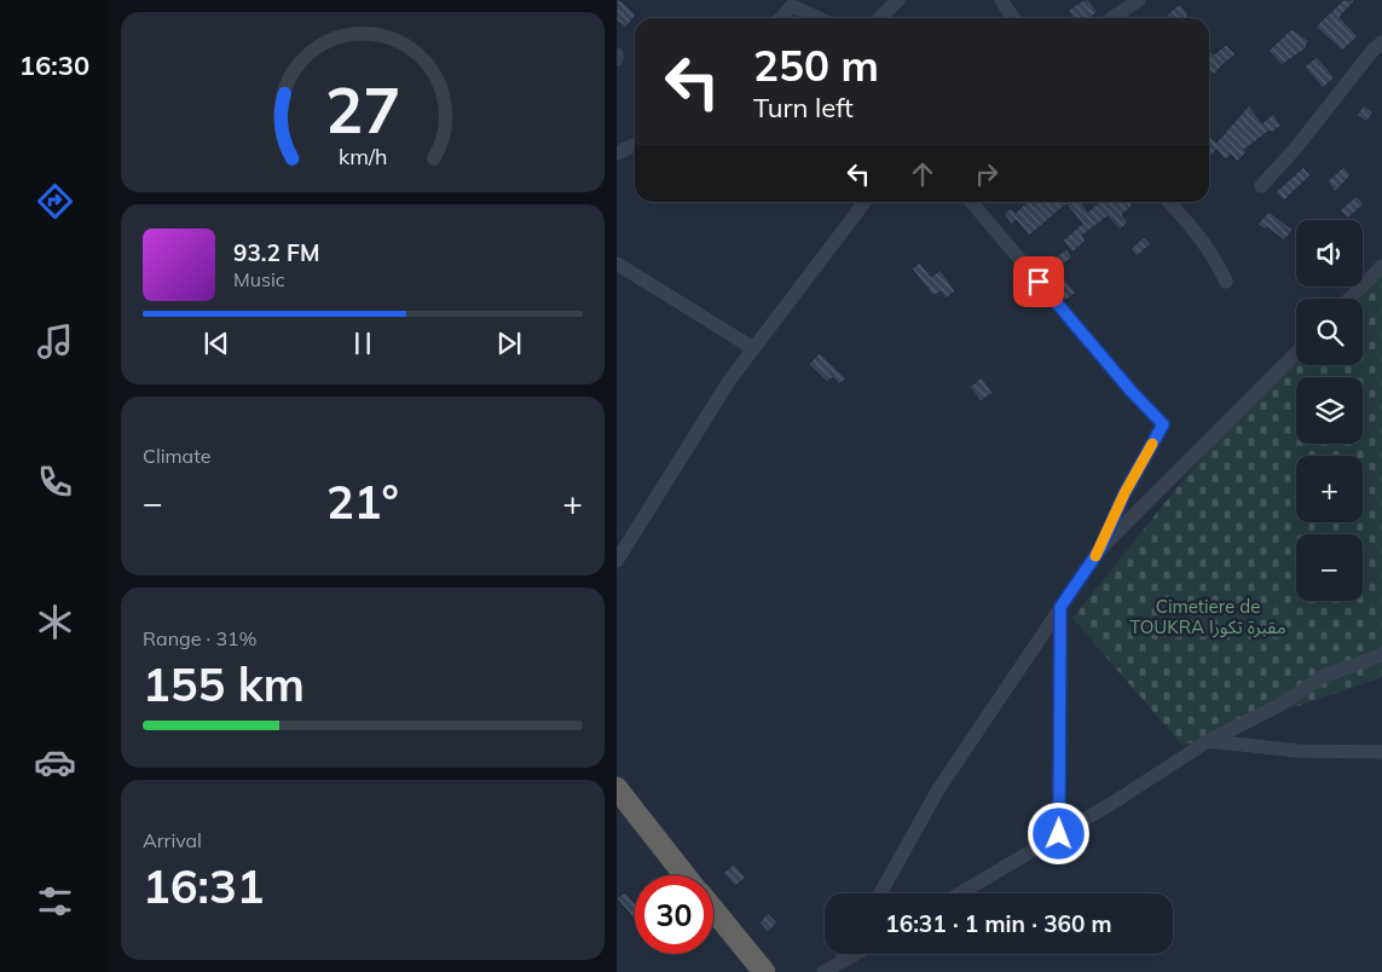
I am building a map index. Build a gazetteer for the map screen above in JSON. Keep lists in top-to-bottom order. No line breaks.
{"parks":["Cimetiere de TOUKRA مقبرة تكورا"],"page":{"tabs":"16:30","turn":["250 m","Turn left"],"map_buttons":["+","−"],"song":["93.2 FM","Music"],"tile":["Climate",["Range · 31%","155 km"],["Arrival","16:31"]],"heat":["−","21°","+"],"limit":"30","trip":"16:31 · 1 min · 360 m","gauge":["27","km/h"]}}
